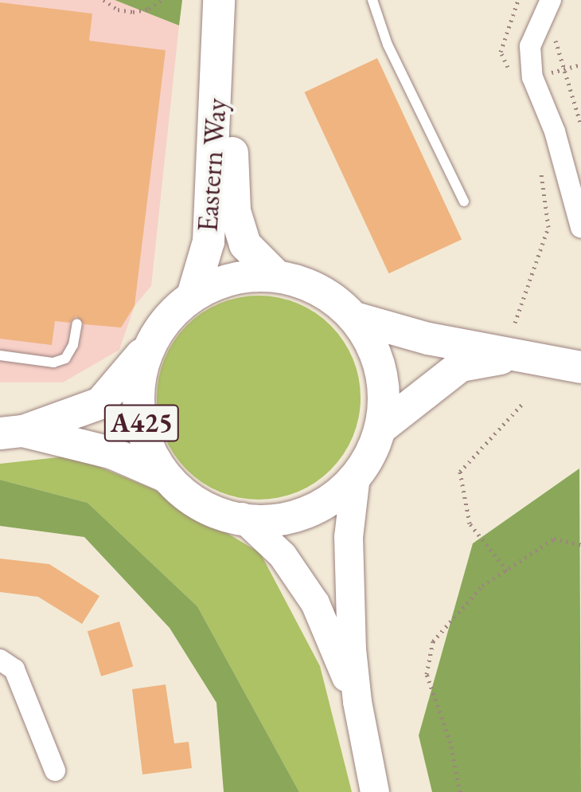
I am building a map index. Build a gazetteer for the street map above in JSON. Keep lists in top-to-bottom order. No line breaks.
{"streets":{"main road":["Eastern Way","A425"]},"crossings":[["Eastern Way","A425"]]}
